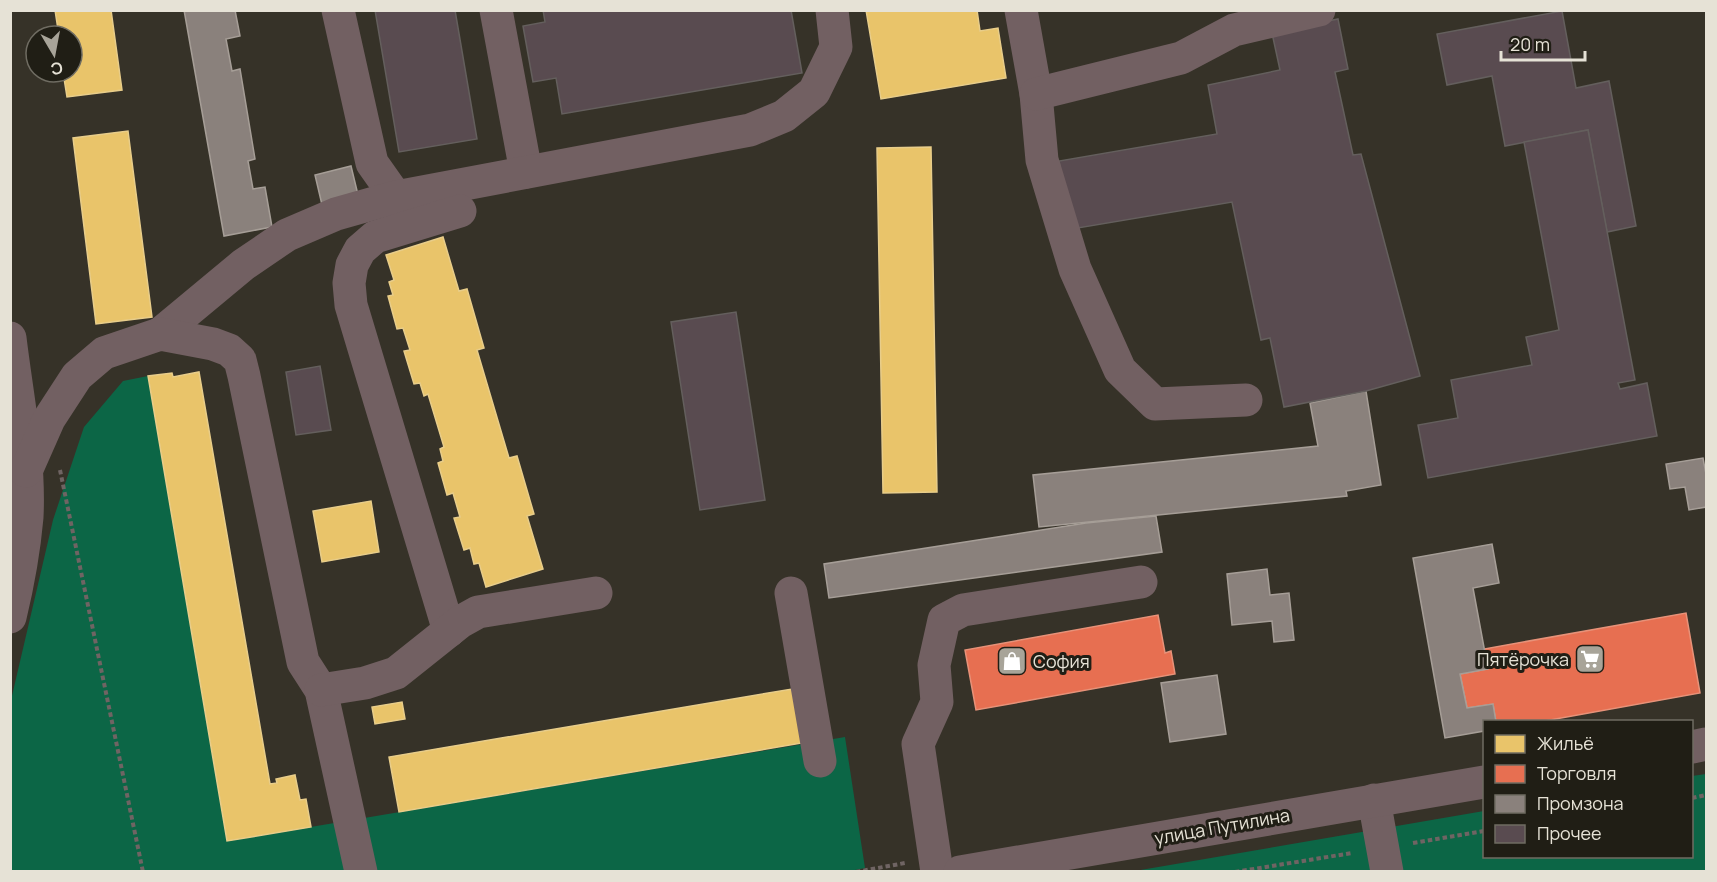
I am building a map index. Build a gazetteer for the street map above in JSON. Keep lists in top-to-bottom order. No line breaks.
{"streets":{"street":["улица Путилина"]},"places":{"supermarket":["Пятёрочка"],"shop":["София"]},"legend":["Жильё","Торговля","Промзона","Прочее"],"scale_bar":"20 m","north":"bottom"}
